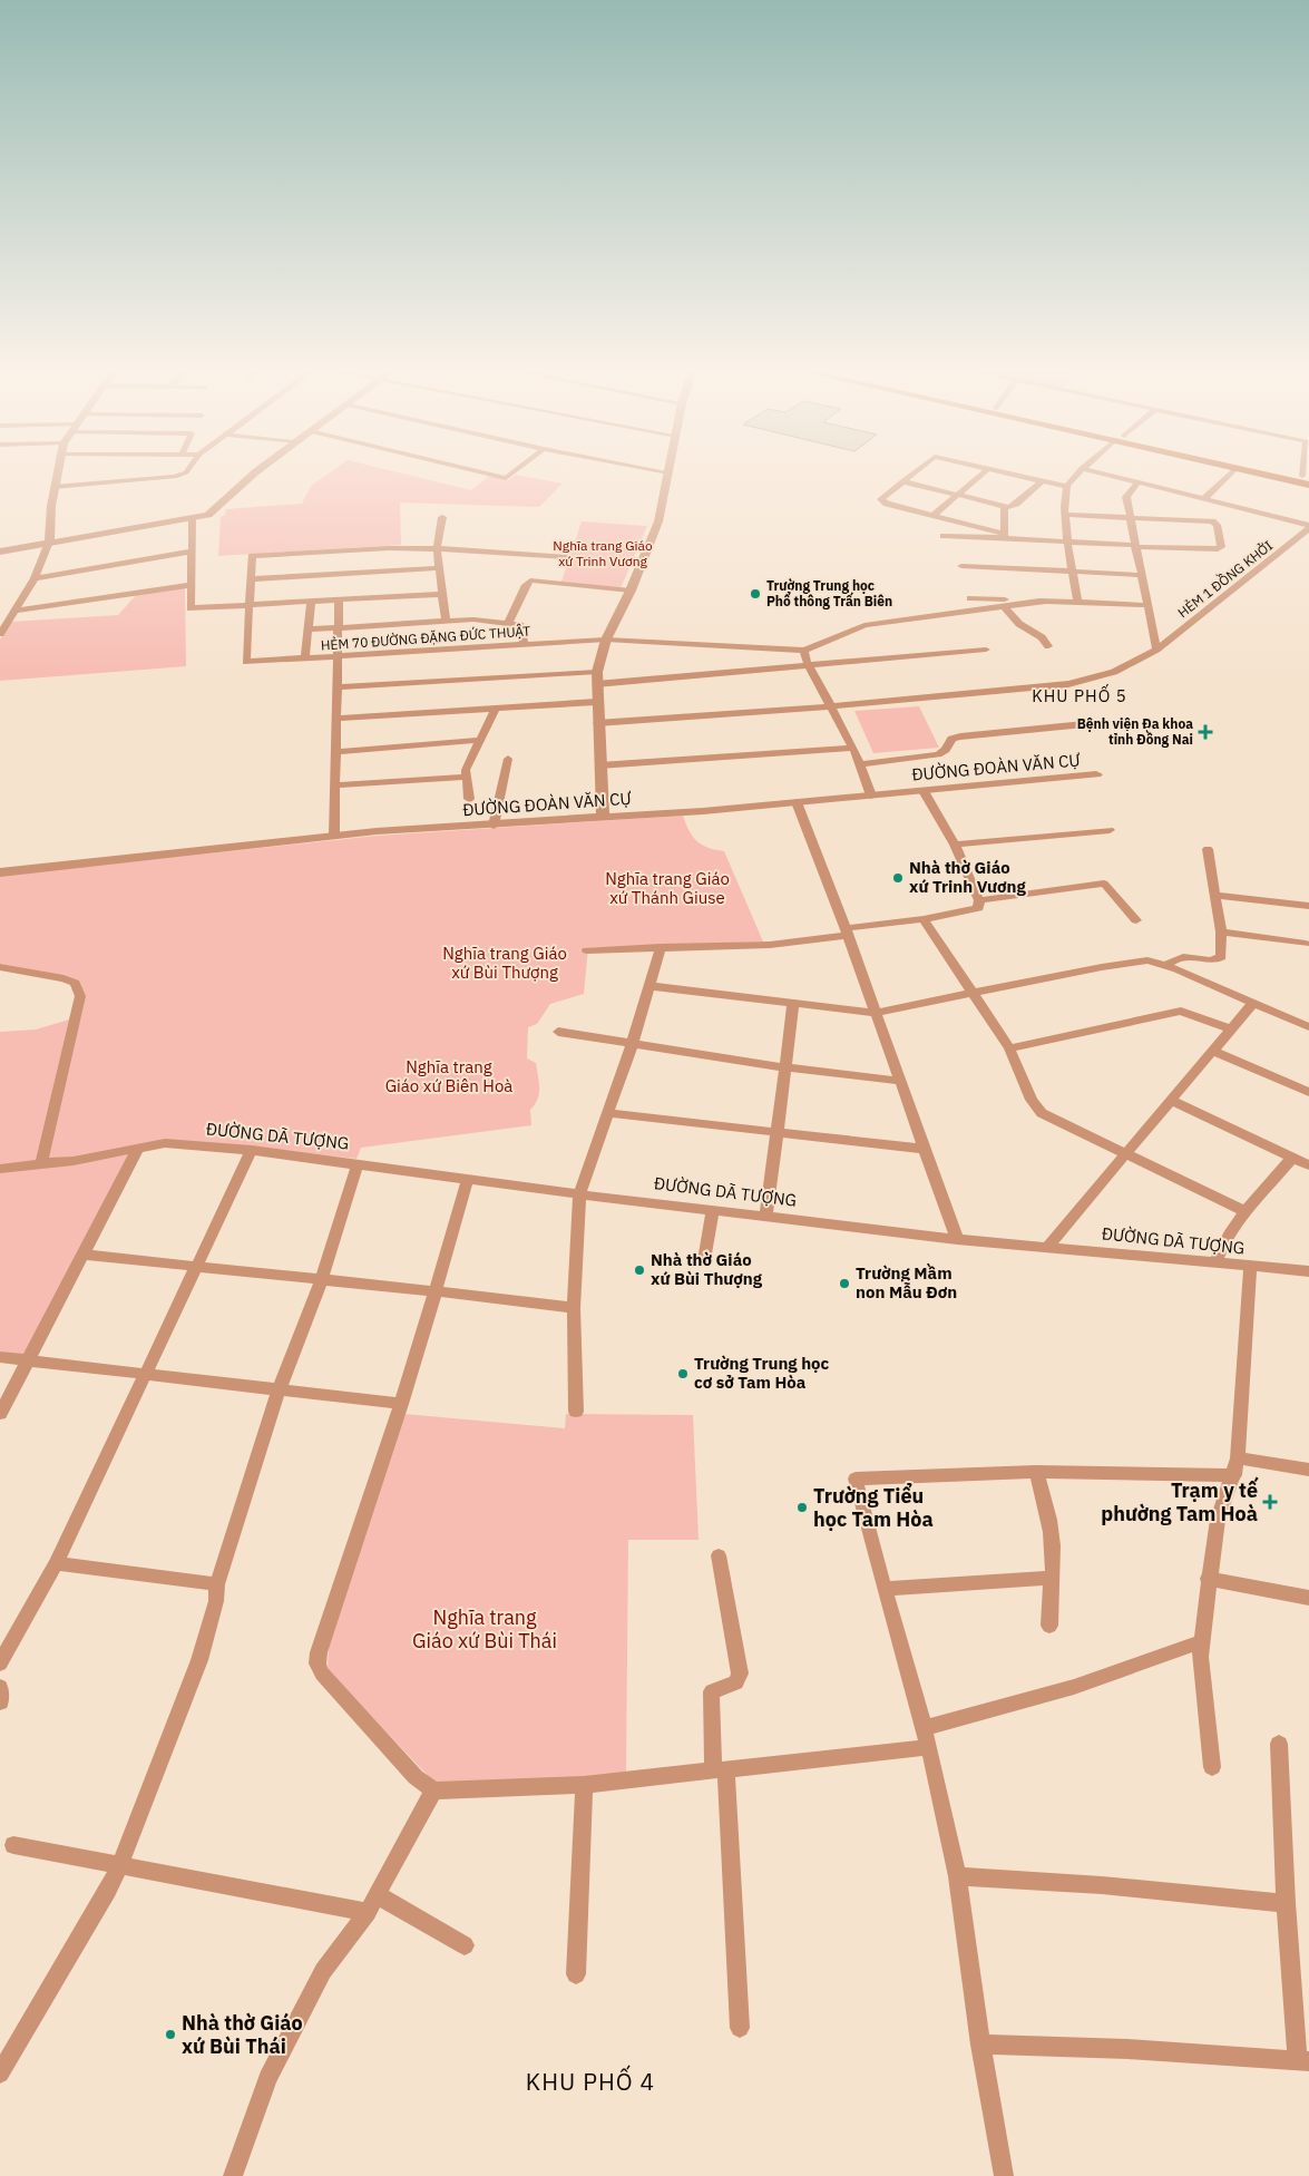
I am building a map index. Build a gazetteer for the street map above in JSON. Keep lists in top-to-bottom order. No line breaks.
{"streets":{"street":["HẺM 1 ĐỒNG KHỞI","HẺM 70 ĐƯỜNG ĐẶNG ĐỨC THUẬT","ĐƯỜNG ĐOÀN VĂN CỰ","ĐƯỜNG DÃ TƯỢNG"]},"districts":["KHU PHỐ 5","KHU PHỐ 4"],"parks":["Nghĩa trang Giáo xứ Trinh Vương","Nghĩa trang Giáo xứ Thánh Giuse","Nghĩa trang Giáo xứ Bùi Thượng","Nghĩa trang Giáo xứ Biên Hoà","Nghĩa trang Giáo xứ Bùi Thái"],"places":{"other":["Trường Trung học Phổ thông Trấn Biên","Nhà thờ Giáo xứ Trinh Vương","Nhà thờ Giáo xứ Bùi Thượng","Trường Mầm non Mẫu Đơn","Trường Trung học cơ sở Tam Hòa","Trường Tiểu học Tam Hòa","Nhà thờ Giáo xứ Bùi Thái"],"health":["Bệnh viện Đa khoa tỉnh Đồng Nai","Trạm y tế phường Tam Hoà"]}}
